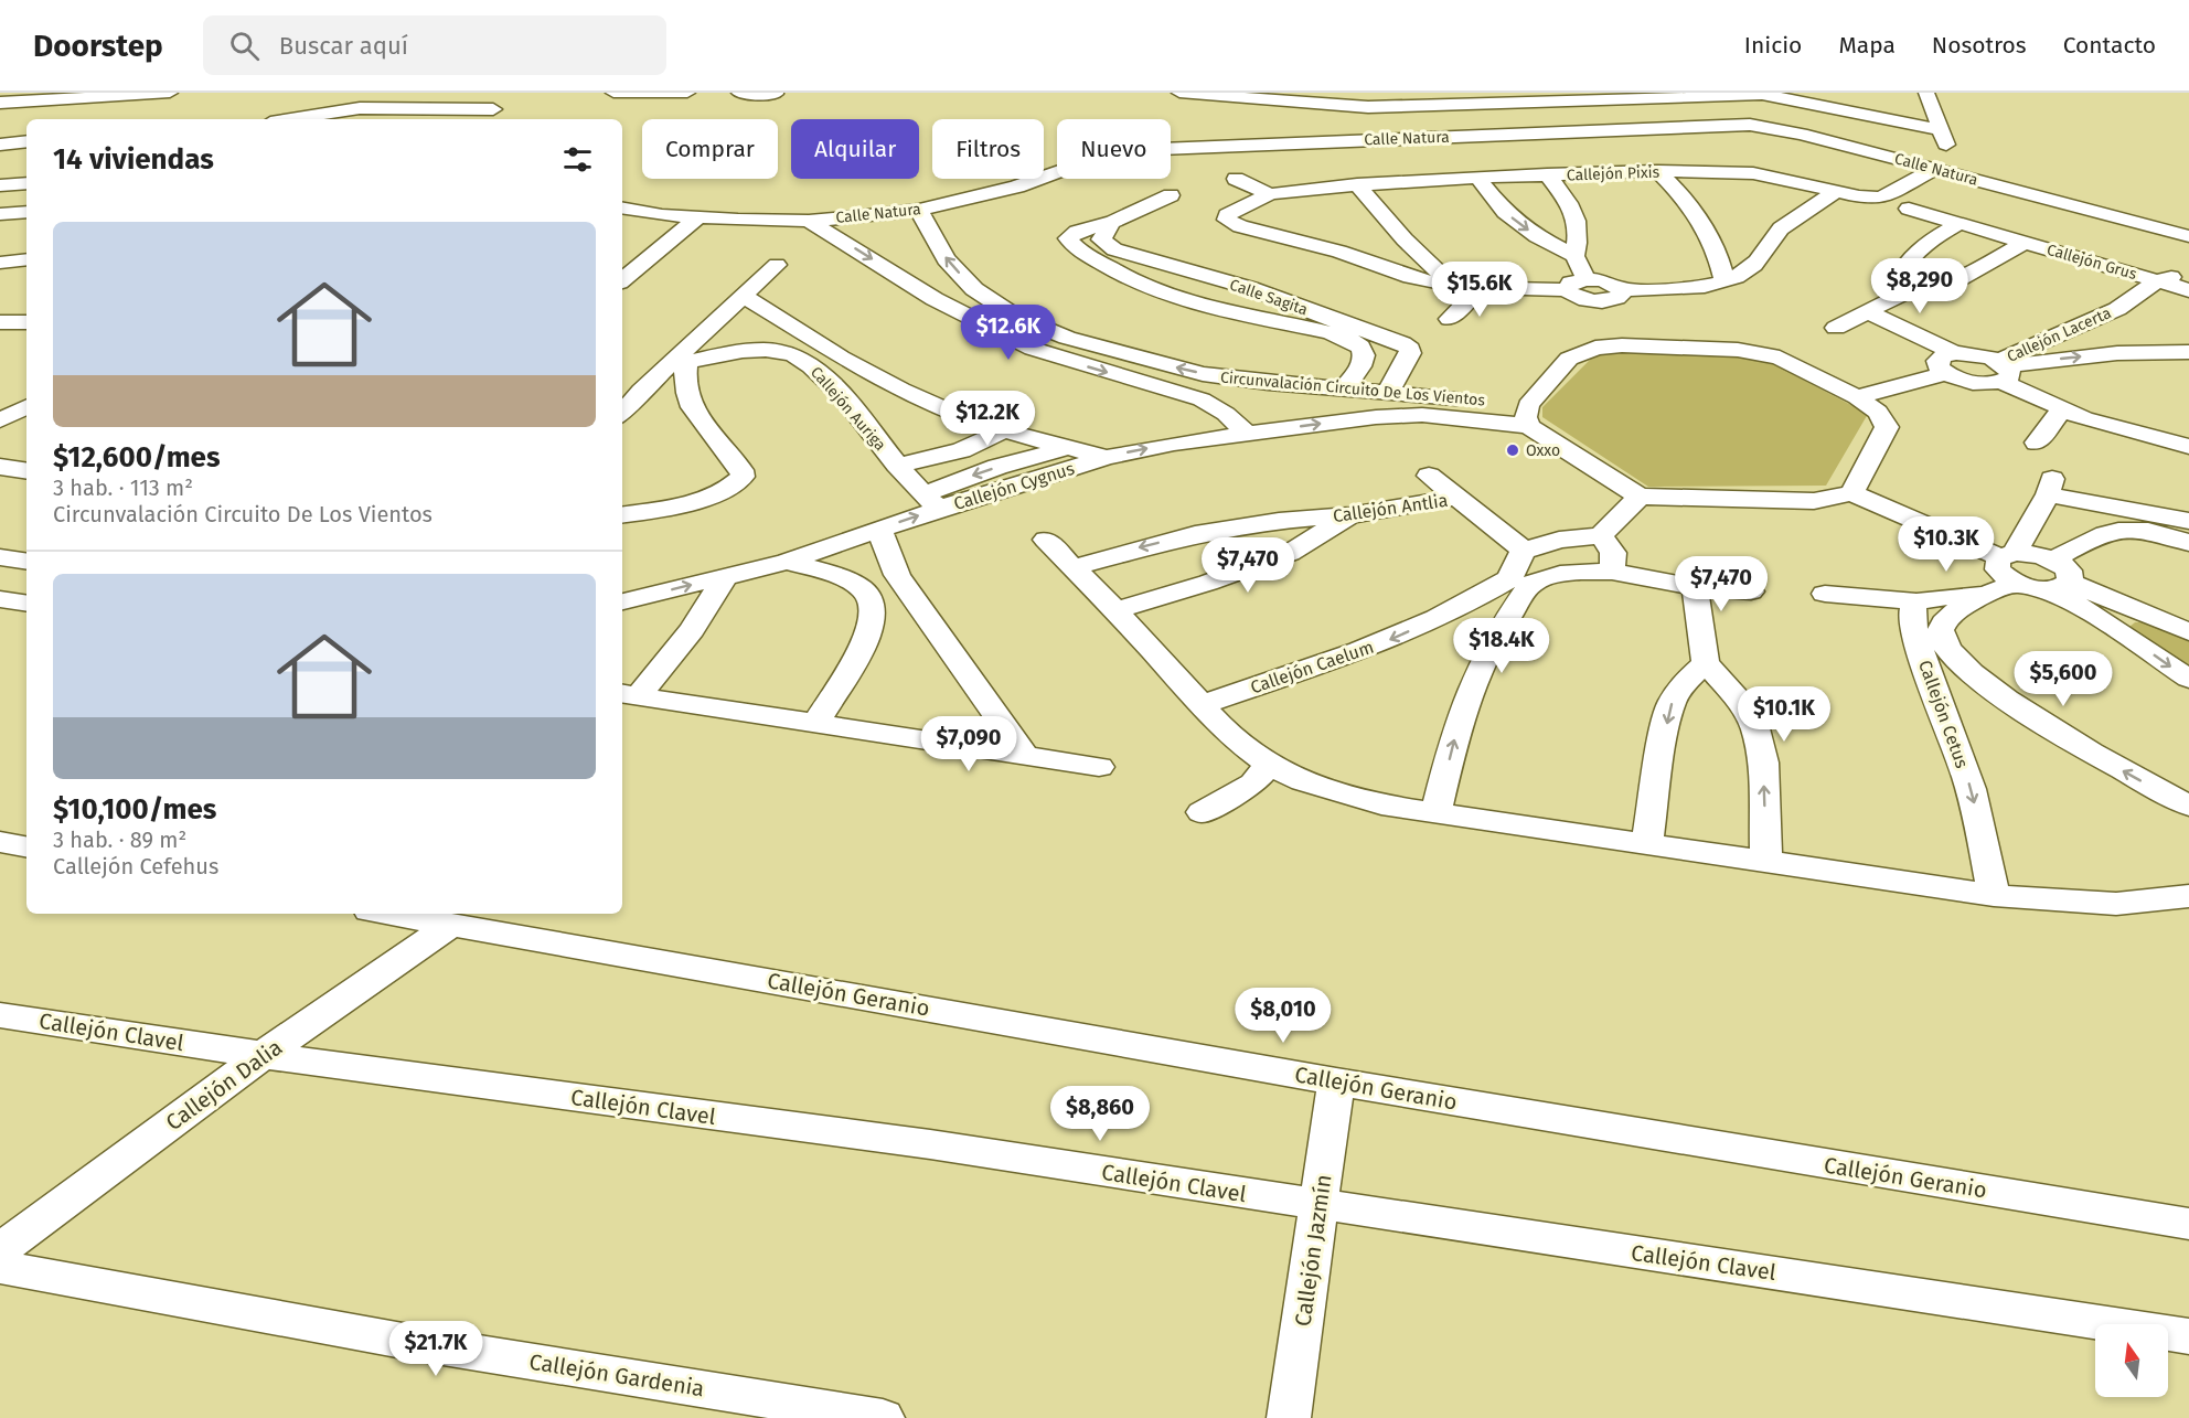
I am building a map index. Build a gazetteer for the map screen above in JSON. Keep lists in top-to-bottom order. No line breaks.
{"streets":{"street":["Calle Natura","Callejón Pixis","Callejón Grus","Calle Sagita","Callejón Lacerta","Circunvalación Circuito De Los Vientos","Callejón Auriga","Callejón Cygnus","Callejón Antlia","Callejón Caelum","Callejón Cetus","Callejón Geranio","Callejón Clavel","Callejón Dalia","Callejón Jazmín","Callejón Gardenia"]},"crossings":[["Calle Natura","Callejón Pixis"],["Calle Natura","Circunvalación Circuito De Los Vientos"],["Callejón Grus","Callejón Lacerta"],["Calle Sagita","Circunvalación Circuito De Los Vientos"],["Circunvalación Circuito De Los Vientos","Callejón Cygnus"],["Callejón Auriga","Callejón Cygnus"],["Callejón Geranio","Callejón Dalia"],["Callejón Geranio","Callejón Jazmín"],["Callejón Clavel","Callejón Dalia"],["Callejón Clavel","Callejón Jazmín"]],"places":["Oxxo"],"north":"top","page":{"header":"Doorstep","search":"Buscar aquí","nav":["Inicio","Mapa","Nosotros","Contacto"],"chip":["Comprar","Alquilar","Filtros","Nuevo"],"heading":"14 viviendas","list":[{"name":"$12,600/mes","note":"3 hab. · 113 m² · Circunvalación Circuito De Los Vientos"},{"name":"$10,100/mes","note":"3 hab. · 89 m² · Callejón Cefehus"}],"price":["$8,290","$15.6K","$12.6K","$12.2K","$10.3K","$7,470","$7,470","$18.4K","$5,600","$10.1K","$7,090","$8,010","$8,860","$21.7K"]}}
